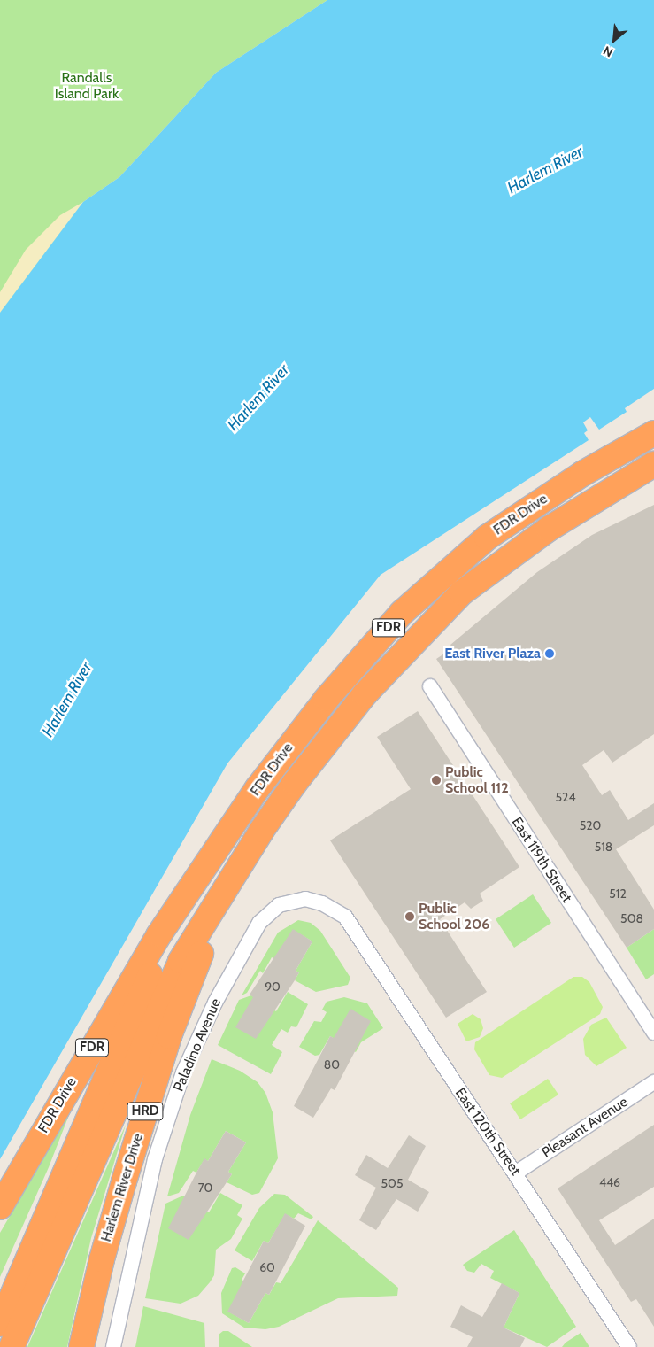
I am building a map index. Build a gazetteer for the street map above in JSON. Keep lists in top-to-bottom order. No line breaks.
{"streets":{"highway":["FDR Drive","FDR","HRD","Harlem River Drive"],"street":["East 119th Street","Paladino Avenue","Pleasant Avenue","East 120th Street"]},"crossings":[["FDR Drive","Harlem River Drive"],["Paladino Avenue","East 120th Street"],["Pleasant Avenue","East 120th Street"]],"water":["Harlem River"],"parks":["Randalls Island Park"],"places":["East River Plaza","Public School 112","Public School 206"],"house_numbers":["524","520","518","512","508","90","80","446","505","70","60"],"north":"bottom left"}
